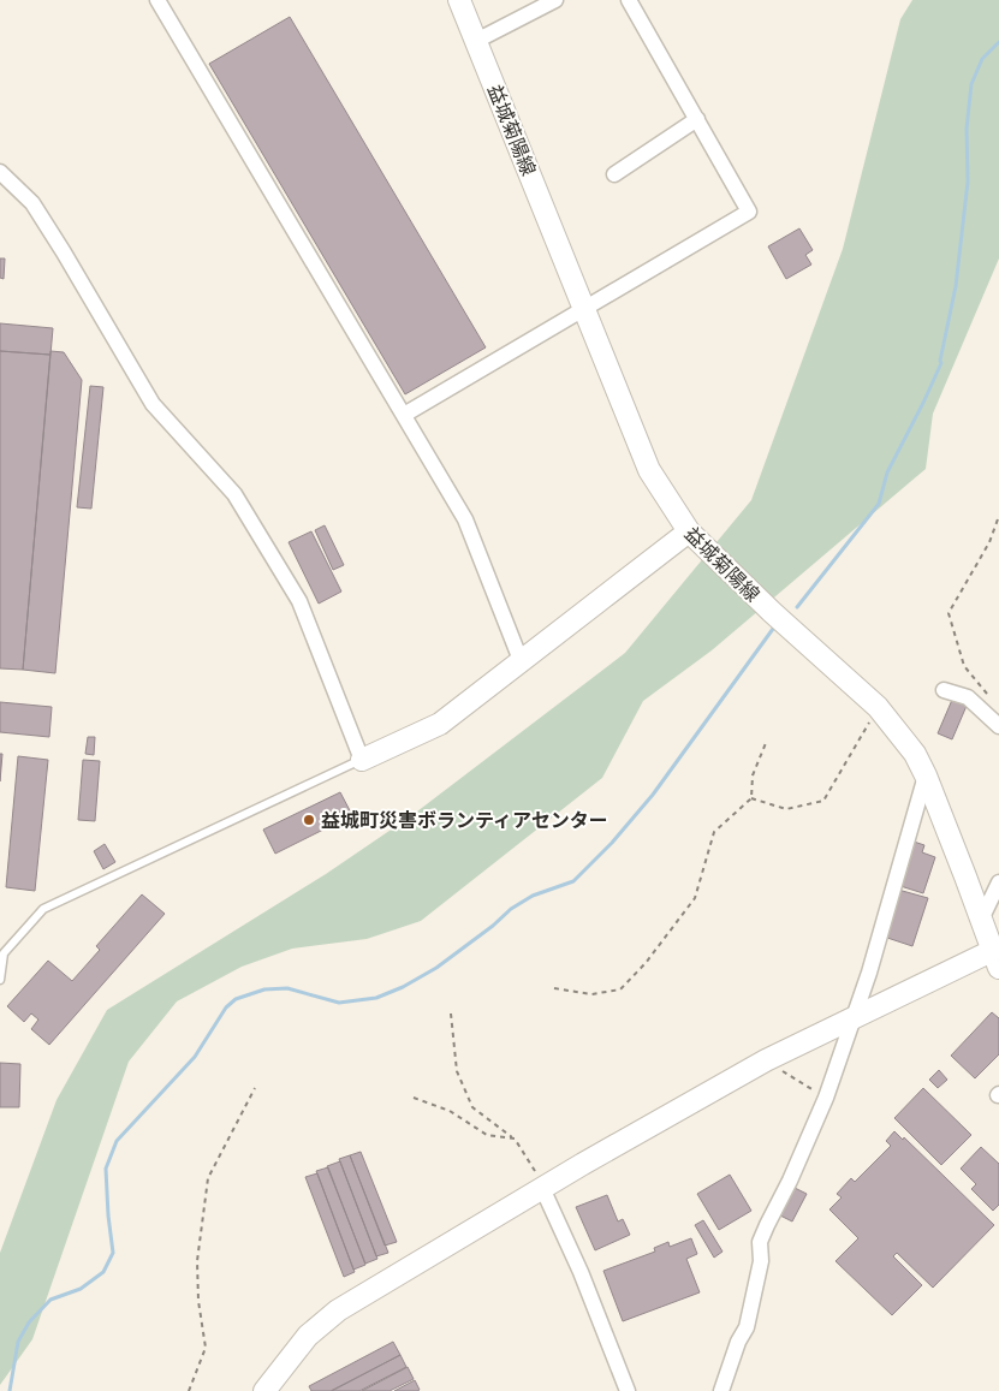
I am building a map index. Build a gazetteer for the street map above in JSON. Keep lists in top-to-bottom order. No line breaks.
{"streets":{"street":["益城菊陽線"]},"places":["益城町災害ボランティアセンター"]}
